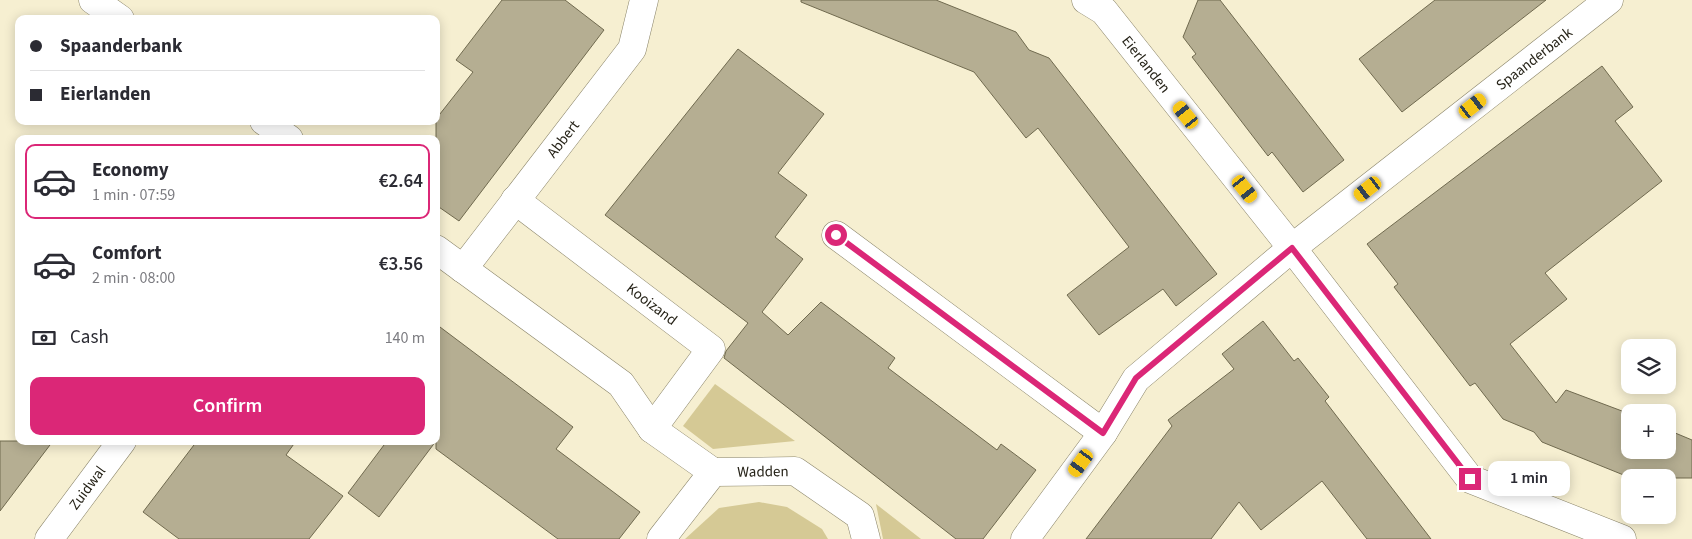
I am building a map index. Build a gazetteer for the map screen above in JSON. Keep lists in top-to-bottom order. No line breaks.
{"streets":{"street":["Spaanderbank","Eierlanden","Abbert","Kooizand","Wadden","Zuidwal"]},"crossings":[["Spaanderbank","Eierlanden"],["Abbert","Kooizand"]],"page":{"banner":["Spaanderbank","Eierlanden"],"list":[{"name":"Economy","note":"1 min · 07:59","value":"€2.64"},{"name":"Comfort","note":"2 min · 08:00","value":"€3.56"}],"pay":["Cash","140 m"],"map_buttons":["+","−"],"buttons":"Confirm","bubble":"1 min"}}
